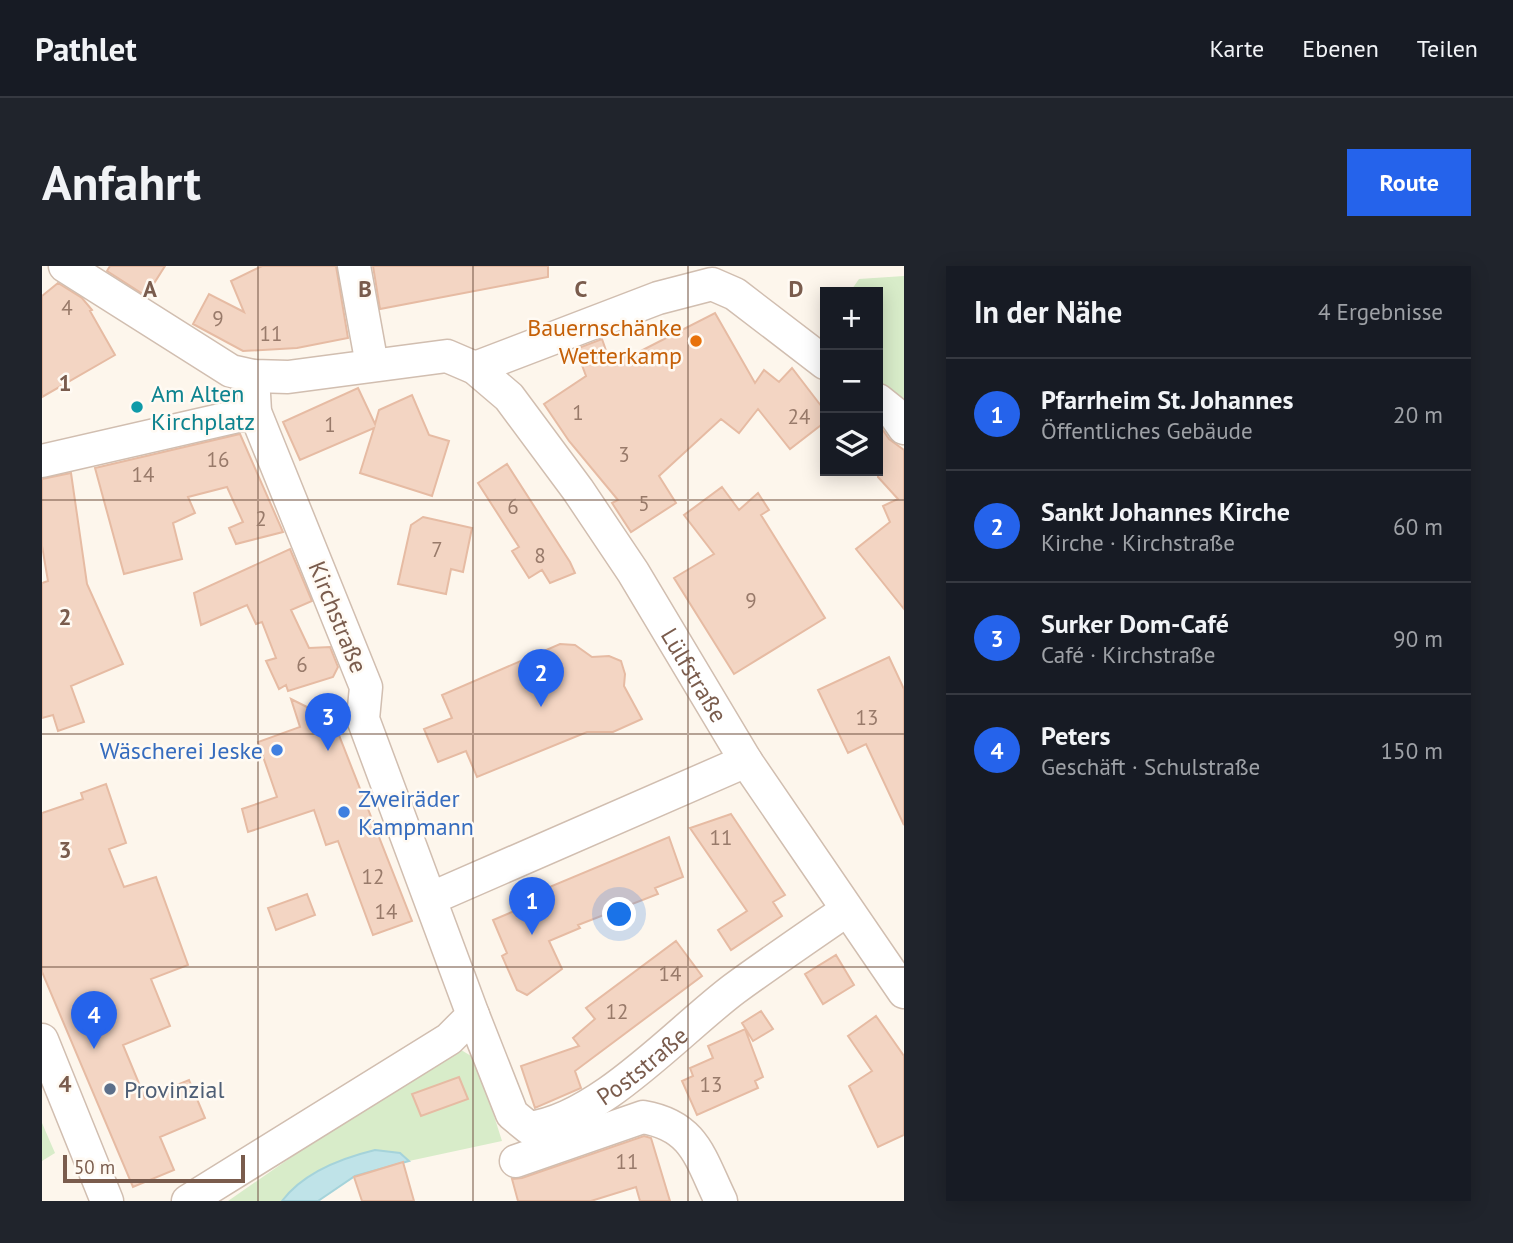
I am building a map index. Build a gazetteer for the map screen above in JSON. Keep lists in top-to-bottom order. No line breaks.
{"streets":{"street":["Kirchstraße","Lülfstraße","Poststraße"]},"crossings":[["Kirchstraße","Poststraße"],["Lülfstraße","Poststraße"]],"places":["Bauernschänke Wetterkamp","Am Alten Kirchplatz","Wäscherei Jeske","Zweiräder Kampmann","Provinzial"],"house_numbers":["4","9","11","1","24","1","3","16","14","5","6","2","7","8","9","6","13","11","12","14","14","12","13","11"],"scale_bar":"50 m","page":{"header":"Pathlet","nav":["Karte","Ebenen","Teilen"],"buttons":"Route","title":"Anfahrt","heading":["In der Nähe","4 Ergebnisse"],"map_buttons":["+","−"],"list":[{"mark":"1","name":"Pfarrheim St. Johannes","note":"Öffentliches Gebäude","value":"20 m"},{"mark":"2","name":"Sankt Johannes Kirche","note":"Kirche · Kirchstraße","value":"60 m"},{"mark":"3","name":"Surker Dom-Café","note":"Café · Kirchstraße","value":"90 m"},{"mark":"4","name":"Peters","note":"Geschäft · Schulstraße","value":"150 m"}],"pins":["2","3","1","4"],"scale":"50 m"},"grid":{"columns":["A","B","C","D"],"rows":["1","2","3","4"]}}
